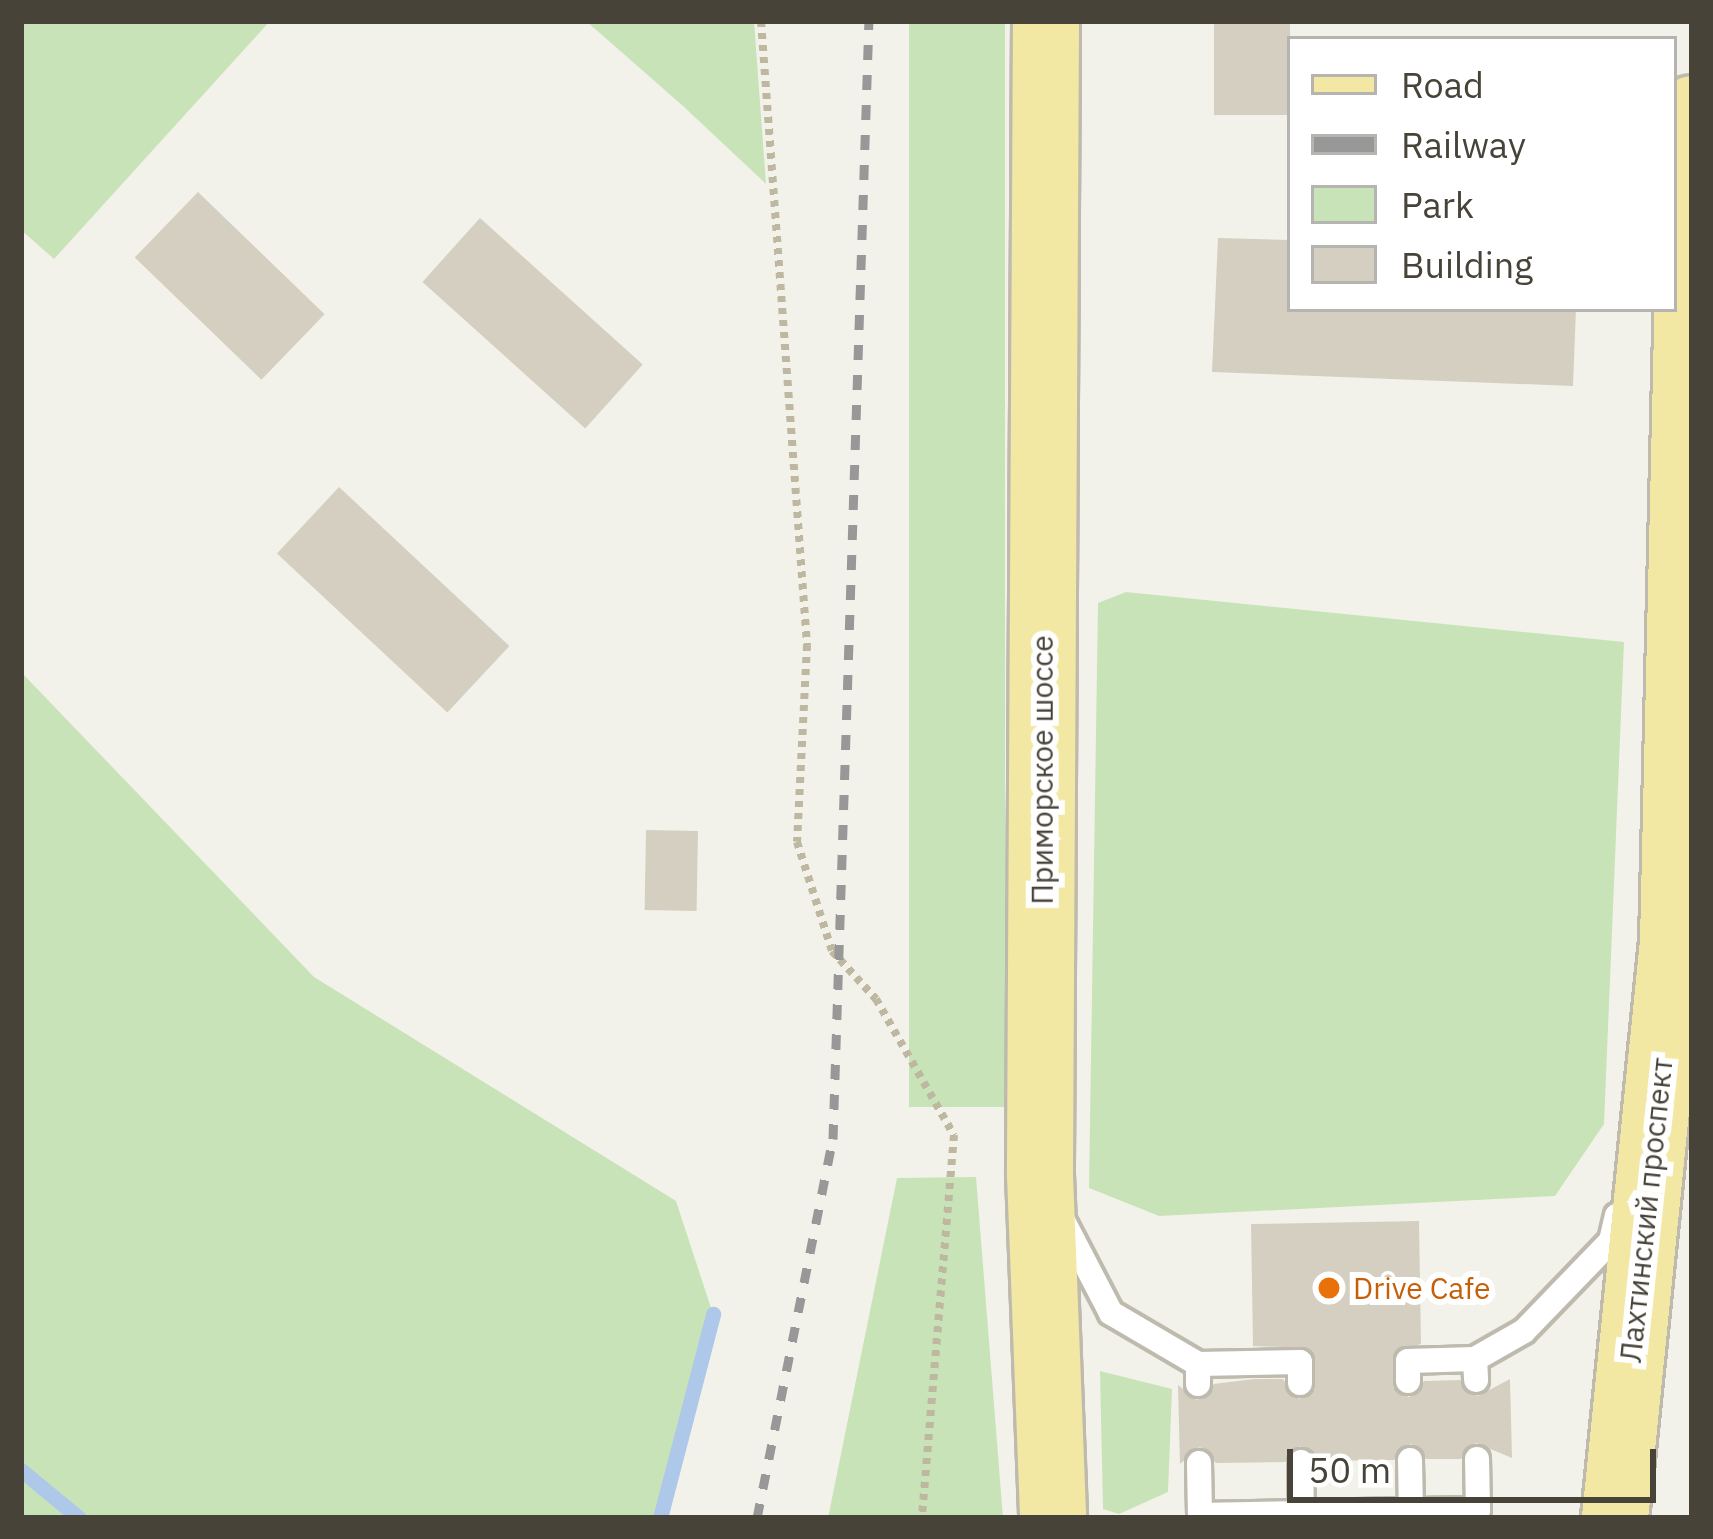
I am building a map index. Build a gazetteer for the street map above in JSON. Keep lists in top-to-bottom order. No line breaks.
{"streets":{"main road":["Приморское шоссе","Лахтинский проспект"]},"places":["Drive Cafe"],"legend":["Road","Railway","Park","Building"],"scale_bar":"50 m"}
